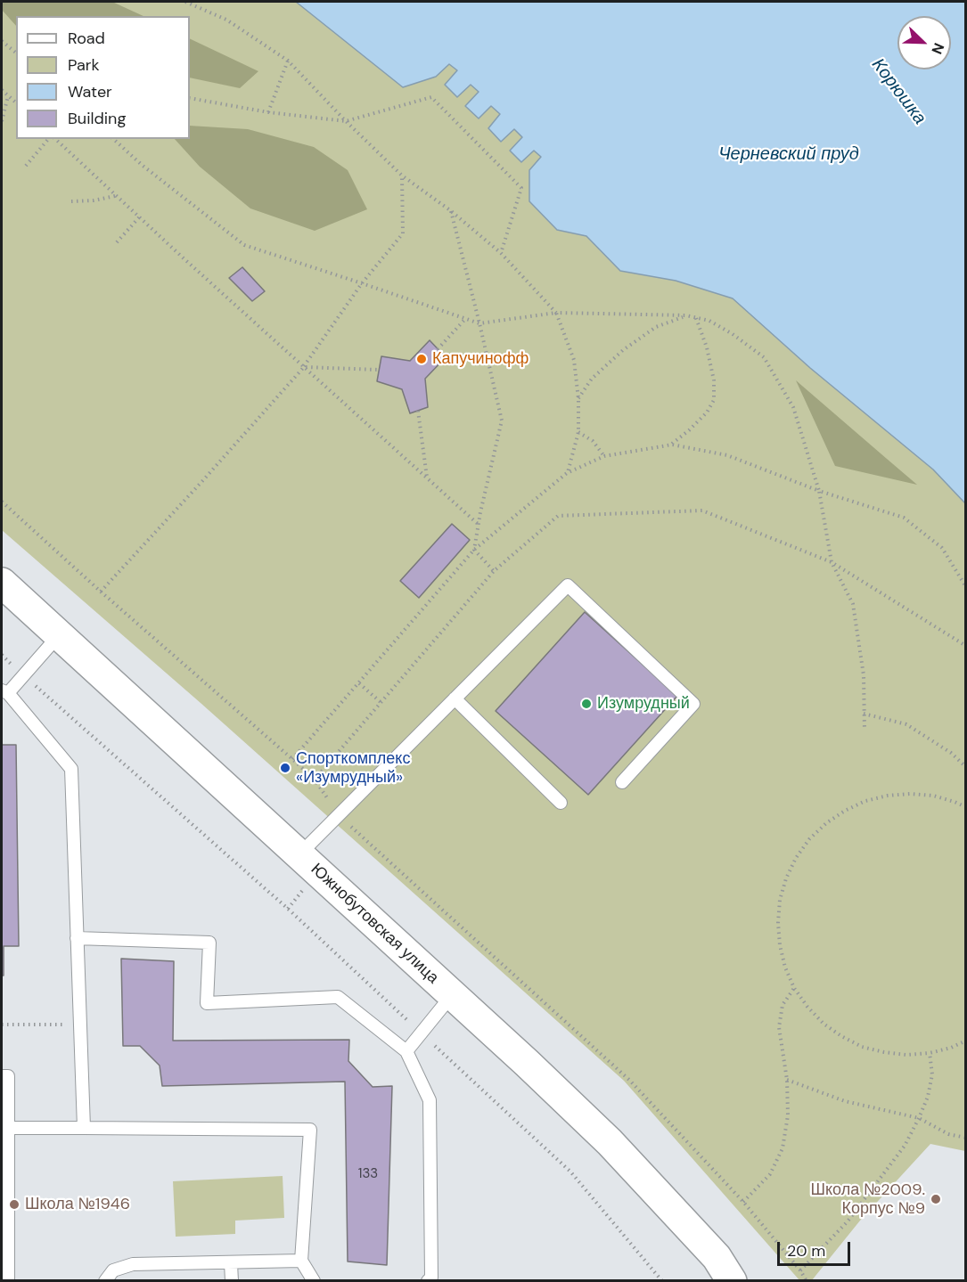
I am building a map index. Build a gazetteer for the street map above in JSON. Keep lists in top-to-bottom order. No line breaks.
{"streets":{"street":["Южнобутовская улица"]},"water":["Корюшка","Черневский пруд"],"places":["Капучинофф","Изумрудный","Спорткомплекс «Изумрудный»","Школа №2009. Корпус №9","Школа №1946"],"house_numbers":["133"],"legend":["Road","Park","Water","Building"],"scale_bar":"20 m","north":"bottom right"}
